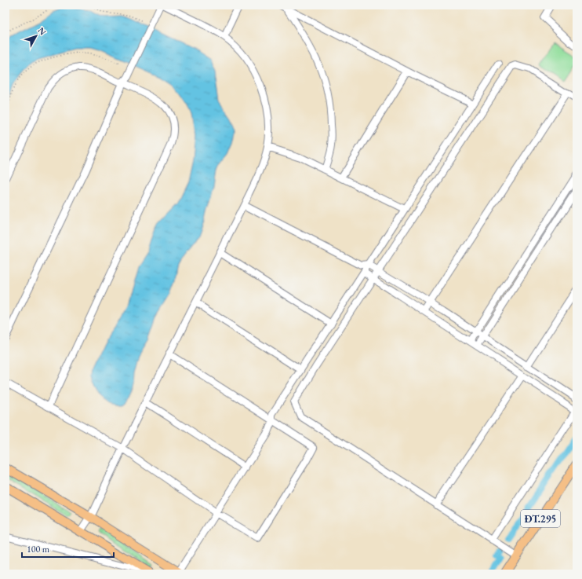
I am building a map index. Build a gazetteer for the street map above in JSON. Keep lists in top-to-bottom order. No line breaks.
{"streets":{"main road":["ĐT.295"]},"scale_bar":"100 m","north":"top right"}
